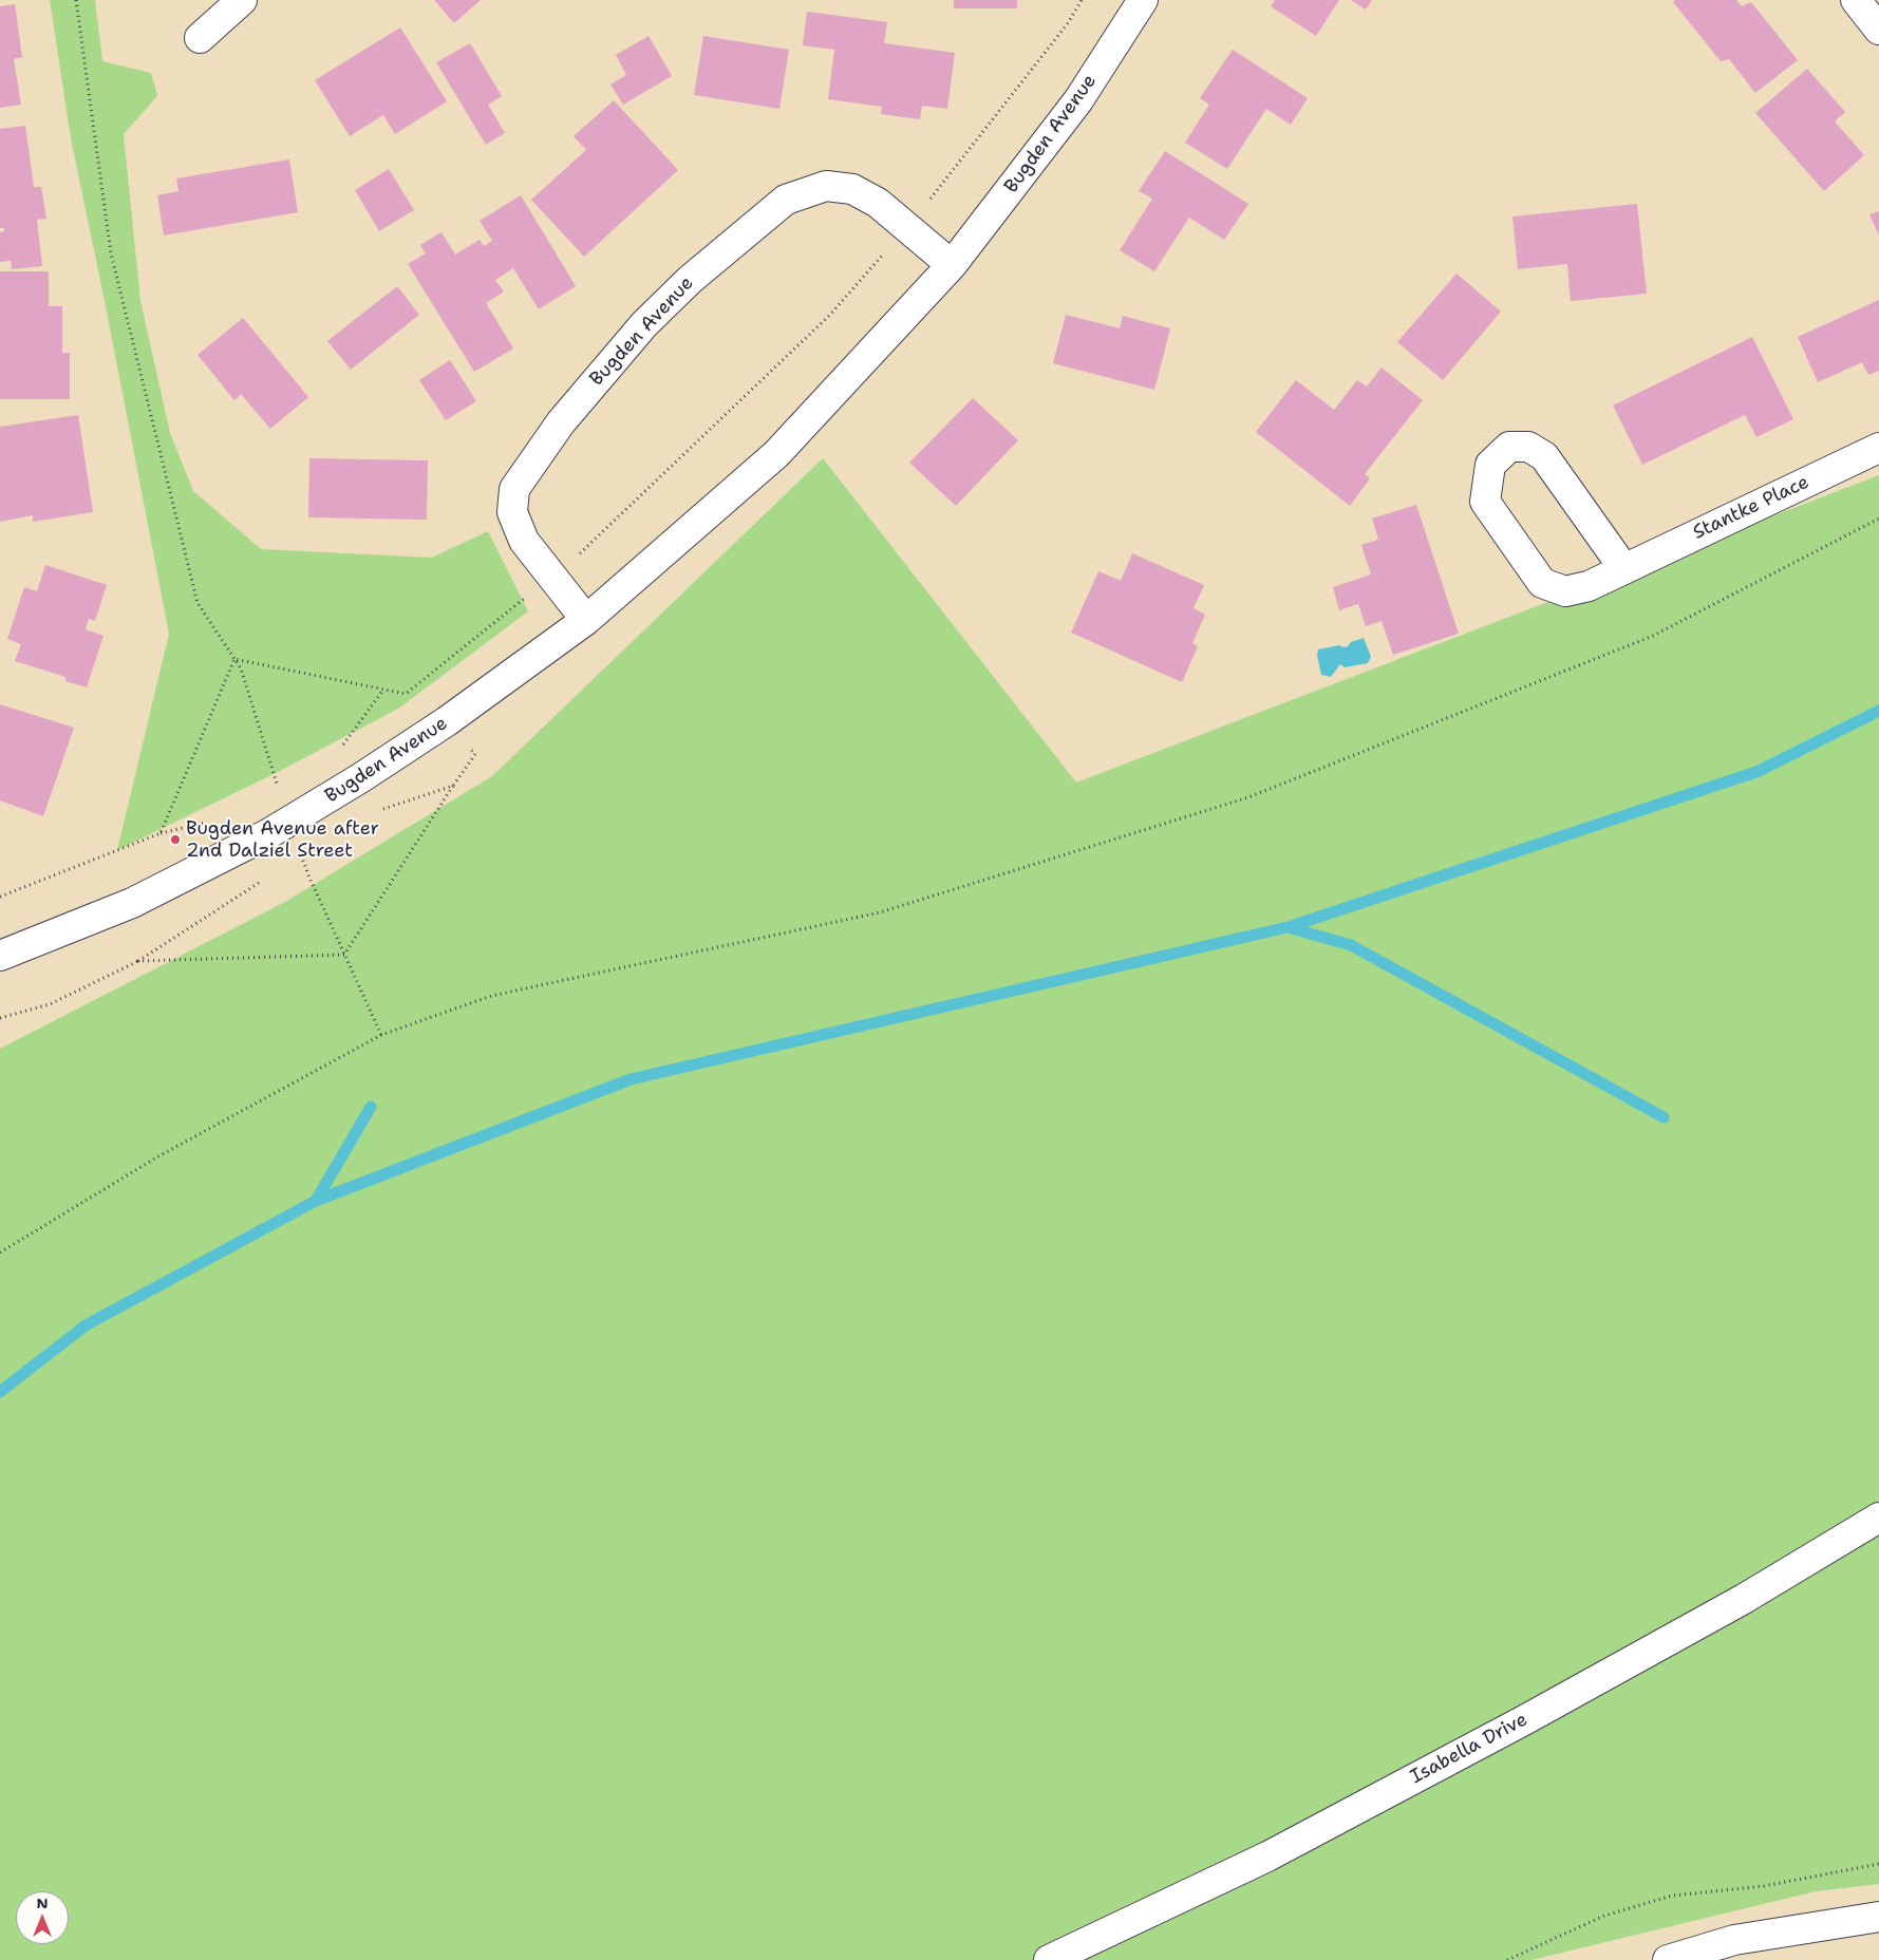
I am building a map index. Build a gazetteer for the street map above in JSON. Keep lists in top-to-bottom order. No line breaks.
{"streets":{"street":["Bugden Avenue","Stantke Place","Isabella Drive"]},"places":["Bugden Avenue after 2nd Dalziel Street"],"north":"top"}
